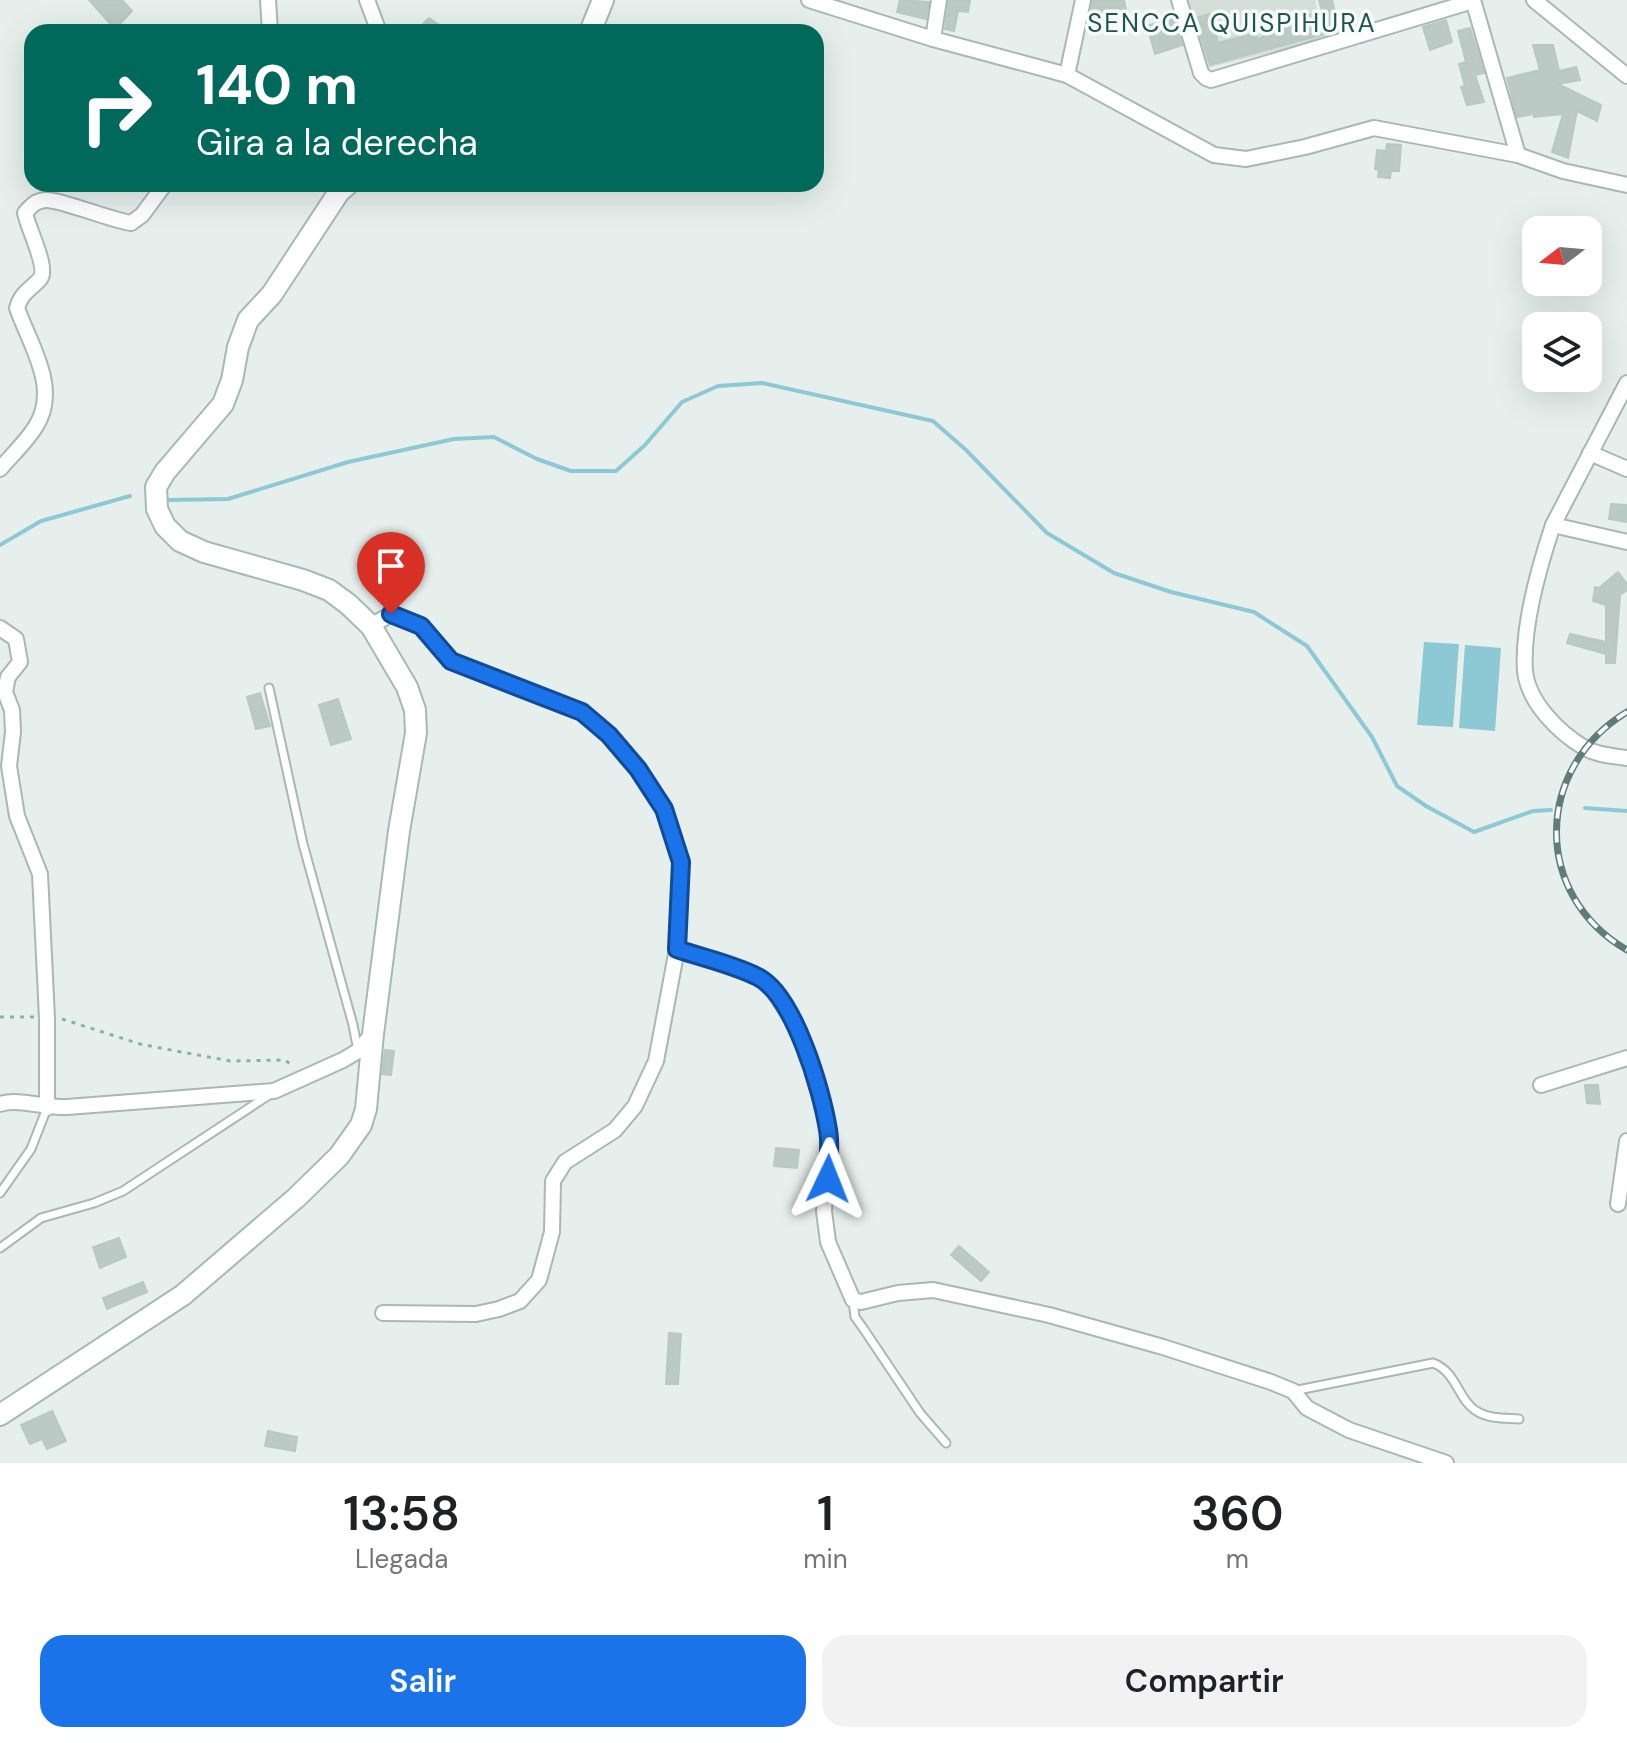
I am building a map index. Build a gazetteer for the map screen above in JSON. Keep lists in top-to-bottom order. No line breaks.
{"districts":["SENCCA QUISPIHURA"],"north":"left","page":{"turn":["140 m","Gira a la derecha"],"eta":["13:58","Llegada","1","min","360","m"],"buttons":["Salir","Compartir"]}}
